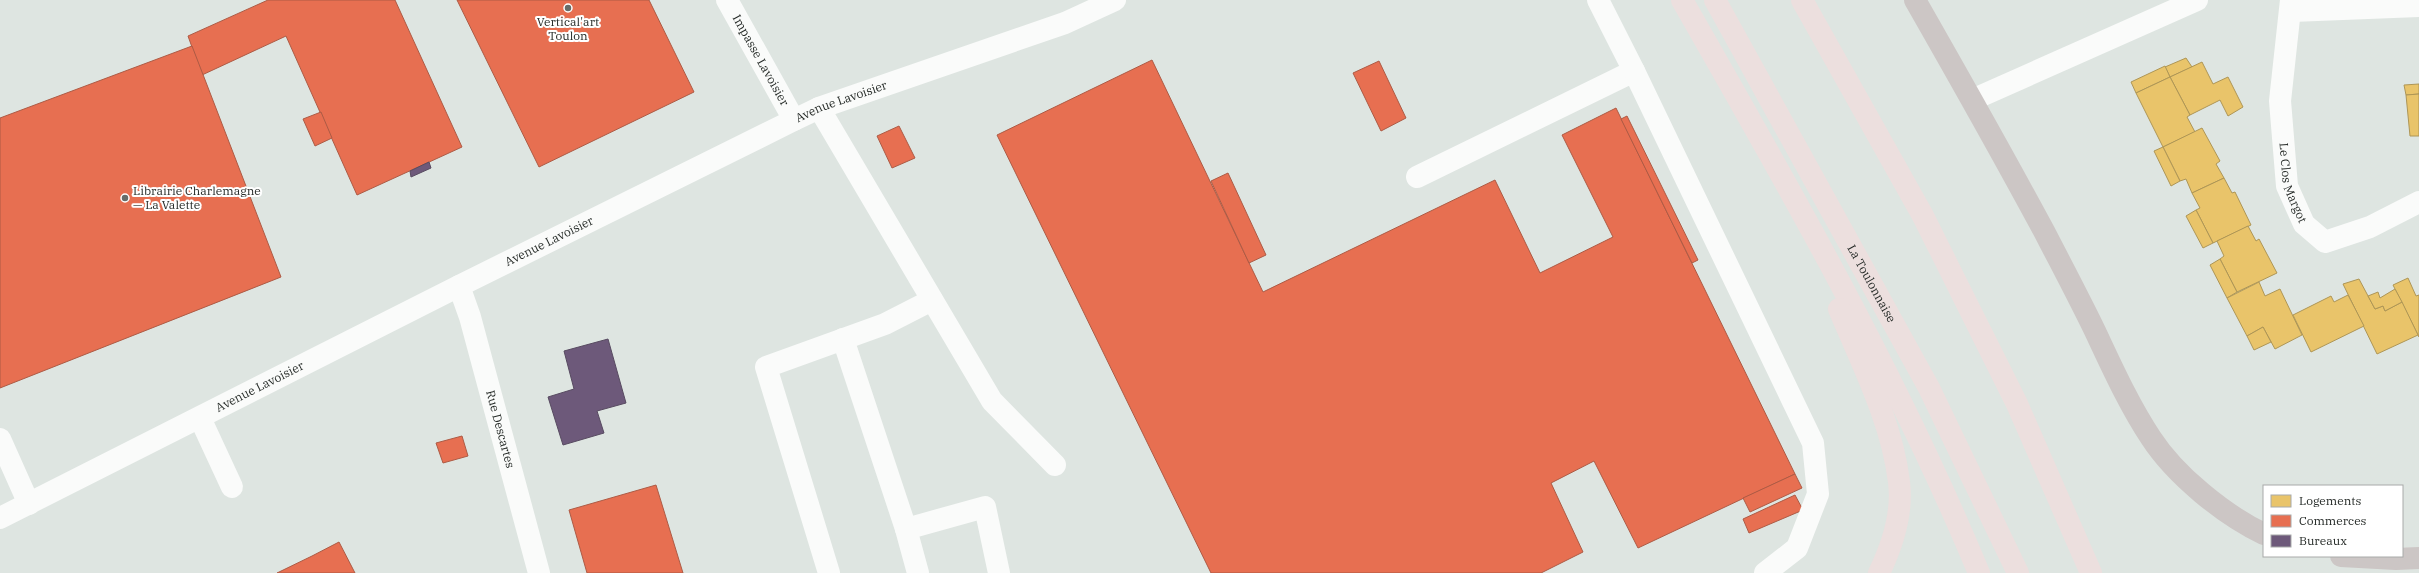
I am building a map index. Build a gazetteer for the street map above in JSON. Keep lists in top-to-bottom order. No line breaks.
{"streets":{"highway":["La Toulonnaise"],"street":["Impasse Lavoisier","Avenue Lavoisier","Le Clos Margot","Rue Descartes"]},"crossings":[["Impasse Lavoisier","Avenue Lavoisier"],["Avenue Lavoisier","Rue Descartes"]],"places":["Vertical'art Toulon","Librairie Charlemagne — La Valette"],"legend":["Logements","Commerces","Bureaux"]}
